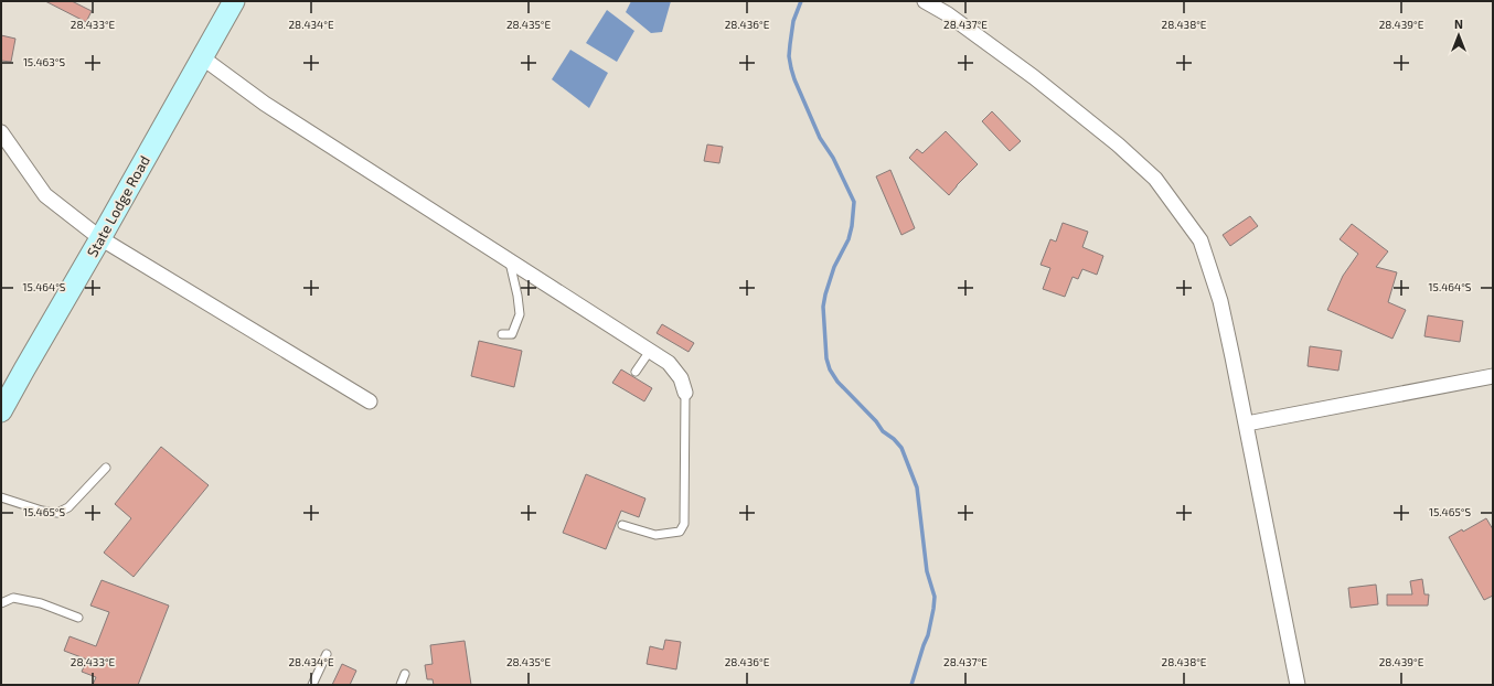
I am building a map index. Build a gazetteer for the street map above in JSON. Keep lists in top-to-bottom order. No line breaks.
{"streets":{"street":["State Lodge Road"]},"north":"top","coordinates":["28.433°E","28.434°E","28.435°E","28.436°E","28.437°E","28.438°E","28.439°E","15.463°S","15.464°S","15.465°S"]}
